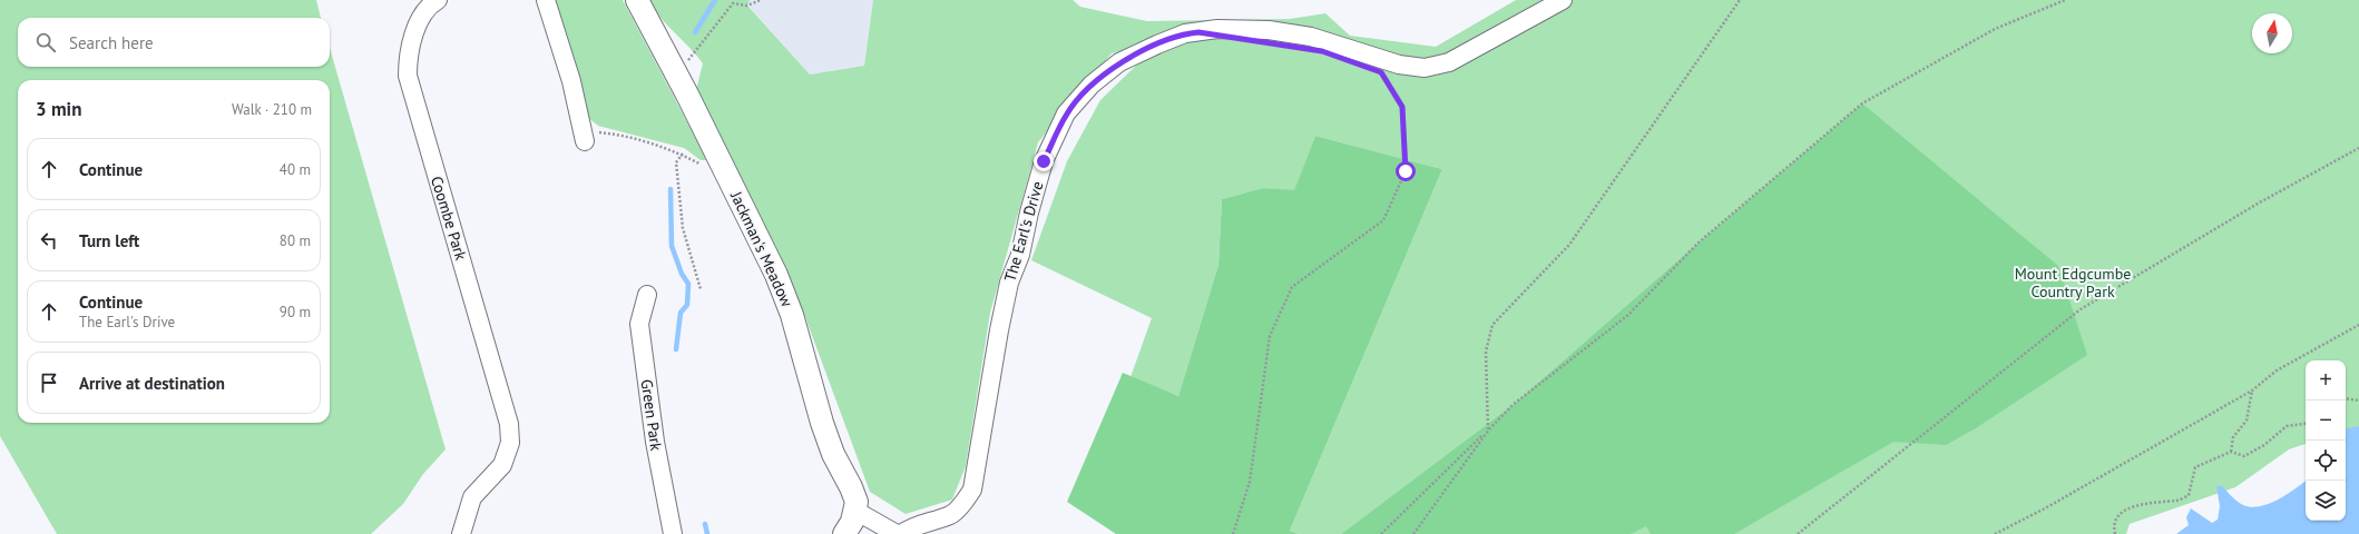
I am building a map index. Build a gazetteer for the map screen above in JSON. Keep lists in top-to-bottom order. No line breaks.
{"streets":{"street":["Coombe Park","The Earl's Drive","Jackman's Meadow","Green Park"]},"parks":["Mount Edgcumbe Country Park"],"north":"top","page":{"search":"Search here","heading":["3 min","Walk · 210 m"],"list":[["Continue","40 m"],["Turn left","80 m"],["Continue","The Earl's Drive","90 m"],"Arrive at destination"],"map_buttons":["+","−"]}}
